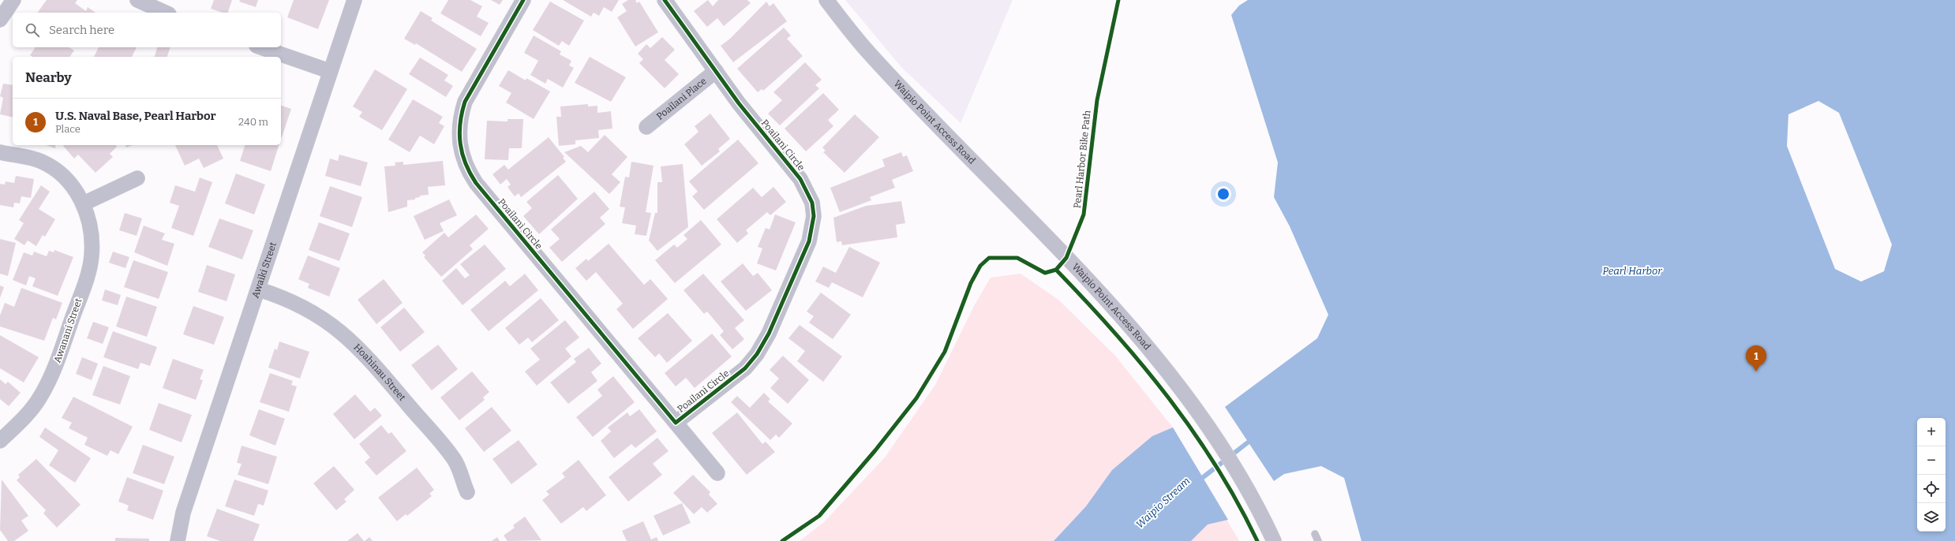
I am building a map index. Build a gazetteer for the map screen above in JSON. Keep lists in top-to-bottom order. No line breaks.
{"streets":{"street":["Poailani Place","Waipio Point Access Road","Poailani Circle","Awaiki Street","Awanani Street","Hoahinau Street"],"cycle path":["Pearl Harbor Bike Path"]},"crossings":[["Poailani Place","Poailani Circle"],["Awaiki Street","Hoahinau Street"]],"water":["Pearl Harbor","Waipio Stream"],"page":{"search":"Search here","heading":"Nearby","list":[{"mark":"1","name":"U.S. Naval Base, Pearl Harbor","note":"Place","value":"240 m"}],"pins":"1","map_buttons":["+","−"]}}
